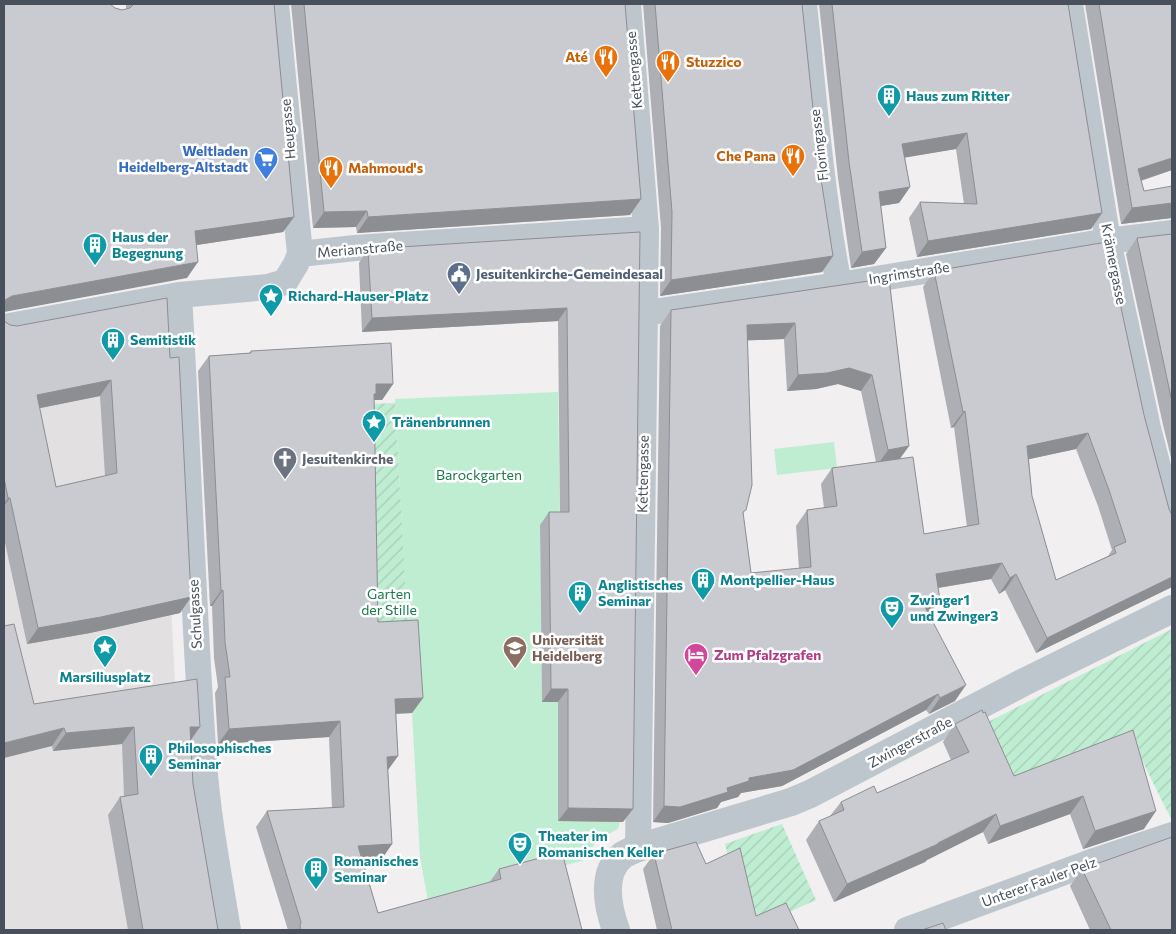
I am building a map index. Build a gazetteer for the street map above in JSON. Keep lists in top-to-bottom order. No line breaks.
{"streets":{"street":["Kettengasse","Heugasse","Floringasse","Merianstraße","Krämergasse","Ingrimstraße","Schulgasse","Zwingerstraße","Unterer Fauler Pelz"]},"crossings":[["Kettengasse","Merianstraße"],["Kettengasse","Ingrimstraße"],["Kettengasse","Zwingerstraße"],["Heugasse","Merianstraße"],["Floringasse","Ingrimstraße"],["Merianstraße","Schulgasse"],["Krämergasse","Ingrimstraße"]],"parks":["Barockgarten","Garten der Stille"],"places":{"restaurant":["Até","Stuzzico","Che Pana","Mahmoud's"],"building":["Haus zum Ritter","Haus der Begegnung","Semitistik","Montpellier-Haus","Anglistisches Seminar","Philosophisches Seminar","Romanisches Seminar"],"supermarket":["Weltladen Heidelberg-Altstadt"],"public building":["Jesuitenkirche-Gemeindesaal"],"place":["Richard-Hauser-Platz","Tränenbrunnen","Marsiliusplatz"],"church":["Jesuitenkirche"],"theatre":["Zwinger1 und Zwinger3","Theater im Romanischen Keller"],"school or university":["Universität Heidelberg"],"hotel":["Zum Pfalzgrafen"]}}
